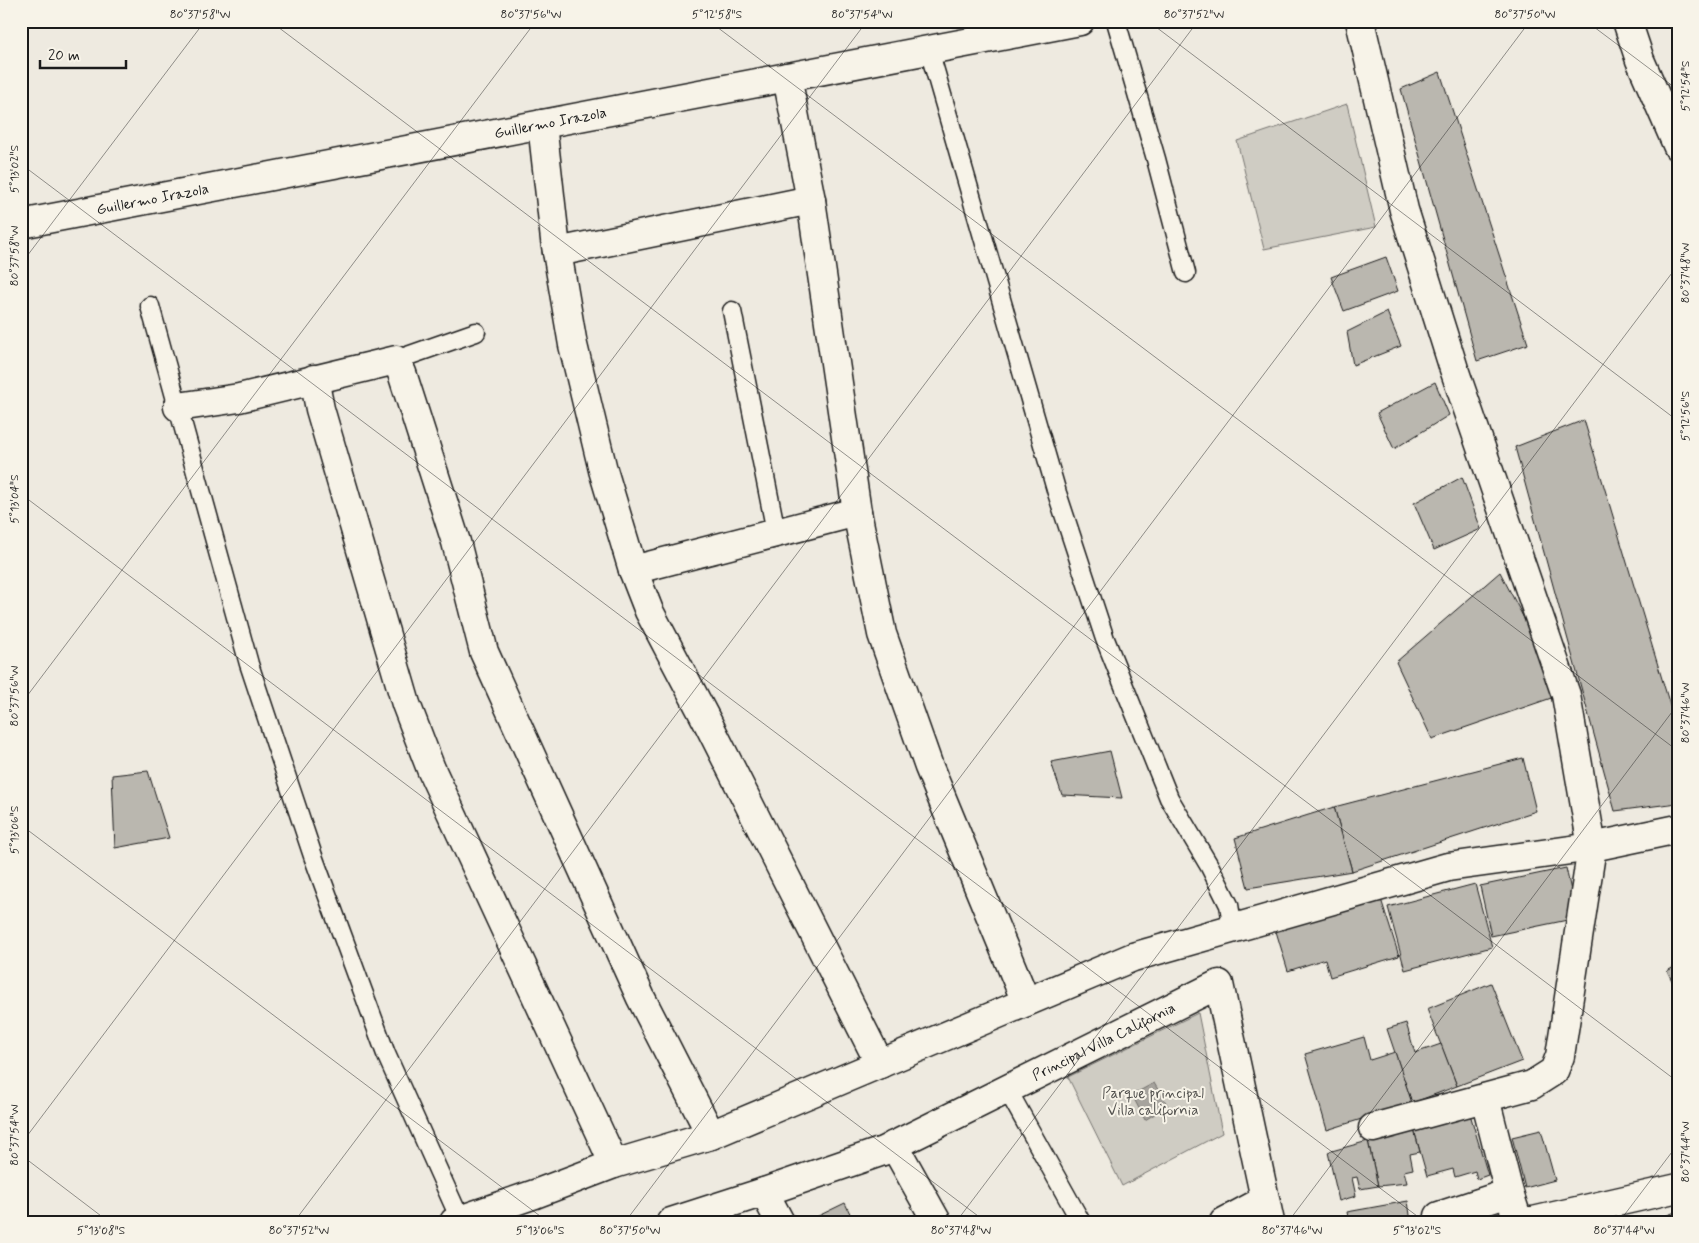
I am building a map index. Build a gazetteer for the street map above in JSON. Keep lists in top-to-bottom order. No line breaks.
{"streets":{"street":["Guillermo Irazola","Principal Villa California"]},"parks":["Parque principal Villa california"],"scale_bar":"20 m","coordinates":["80°37'58\"W","80°37'56\"W","5°12'58\"S","80°37'54\"W","80°37'52\"W","80°37'50\"W","5°12'54\"S","5°13'02\"S","80°37'48\"W","5°12'56\"S","5°13'04\"S","80°37'46\"W","5°13'06\"S","80°37'44\"W","5°13'08\"S"]}
